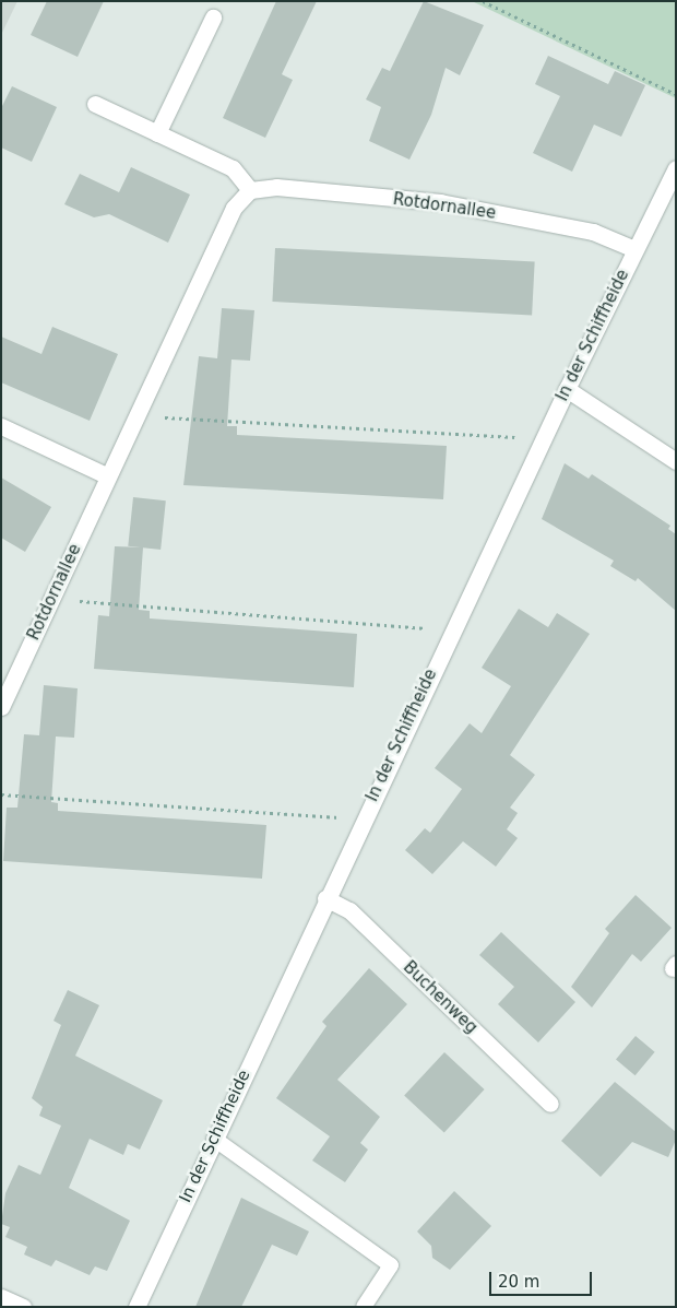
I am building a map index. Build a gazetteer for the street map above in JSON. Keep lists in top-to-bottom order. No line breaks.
{"streets":{"street":["Rotdornallee","In der Schiffheide","Buchenweg"]},"crossings":[["Rotdornallee","In der Schiffheide"],["In der Schiffheide","Buchenweg"]],"scale_bar":"20 m"}
